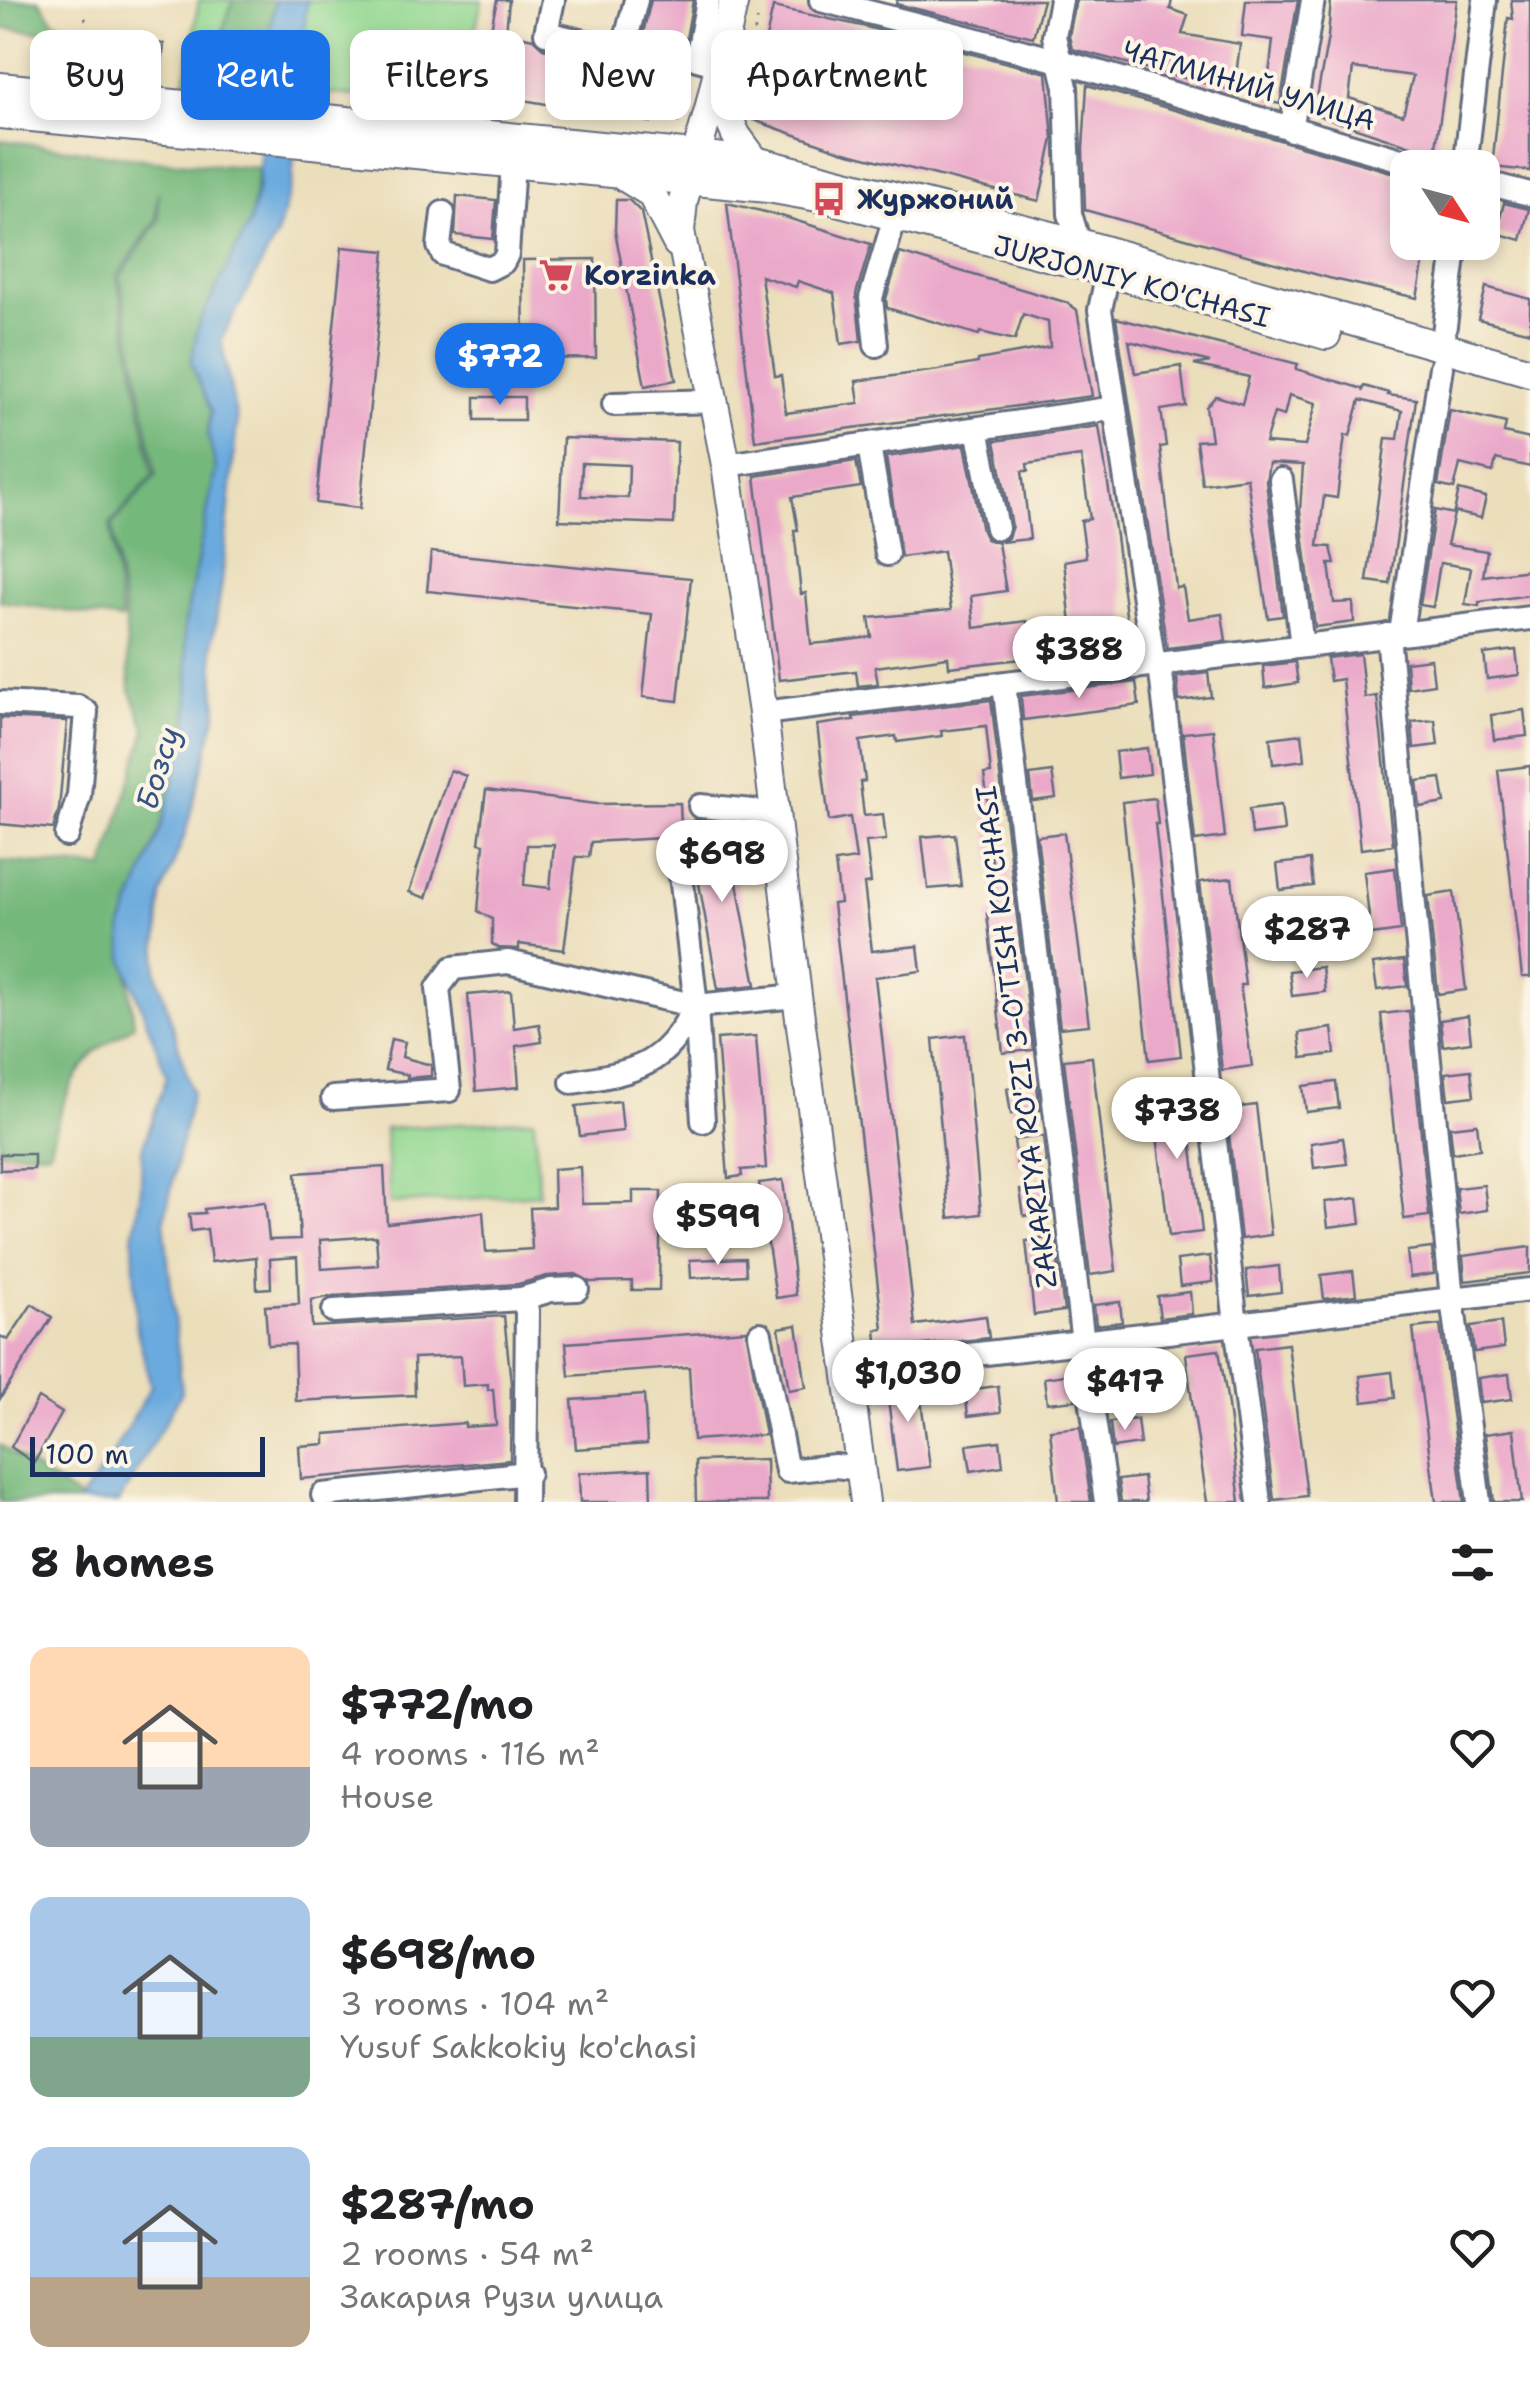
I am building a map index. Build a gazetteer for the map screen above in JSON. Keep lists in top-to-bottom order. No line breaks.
{"streets":{"main road":["JURJONIY KO'CHASI"],"street":["ЧАГМИНИЙ УЛИЦА","ZAKARIYA RO'ZI 3-O'TISH KO'CHASI"]},"water":["Бозсу"],"places":{"bus stop":["Журжоний"],"supermarket":["Korzinka"]},"scale_bar":"100 m","north":"bottom right","page":{"chip":["Buy","Rent","Filters","New","Apartment"],"price":["$772","$388","$698","$287","$738","$599","$1,030","$417"],"scale":"100 m","heading":"8 homes","list":[{"name":"$772/mo","note":"4 rooms · 116 m² · House"},{"name":"$698/mo","note":"3 rooms · 104 m² · Yusuf Sakkokiy ko'chasi"},{"name":"$287/mo","note":"2 rooms · 54 m² · Закария Рузи улица"}]}}
